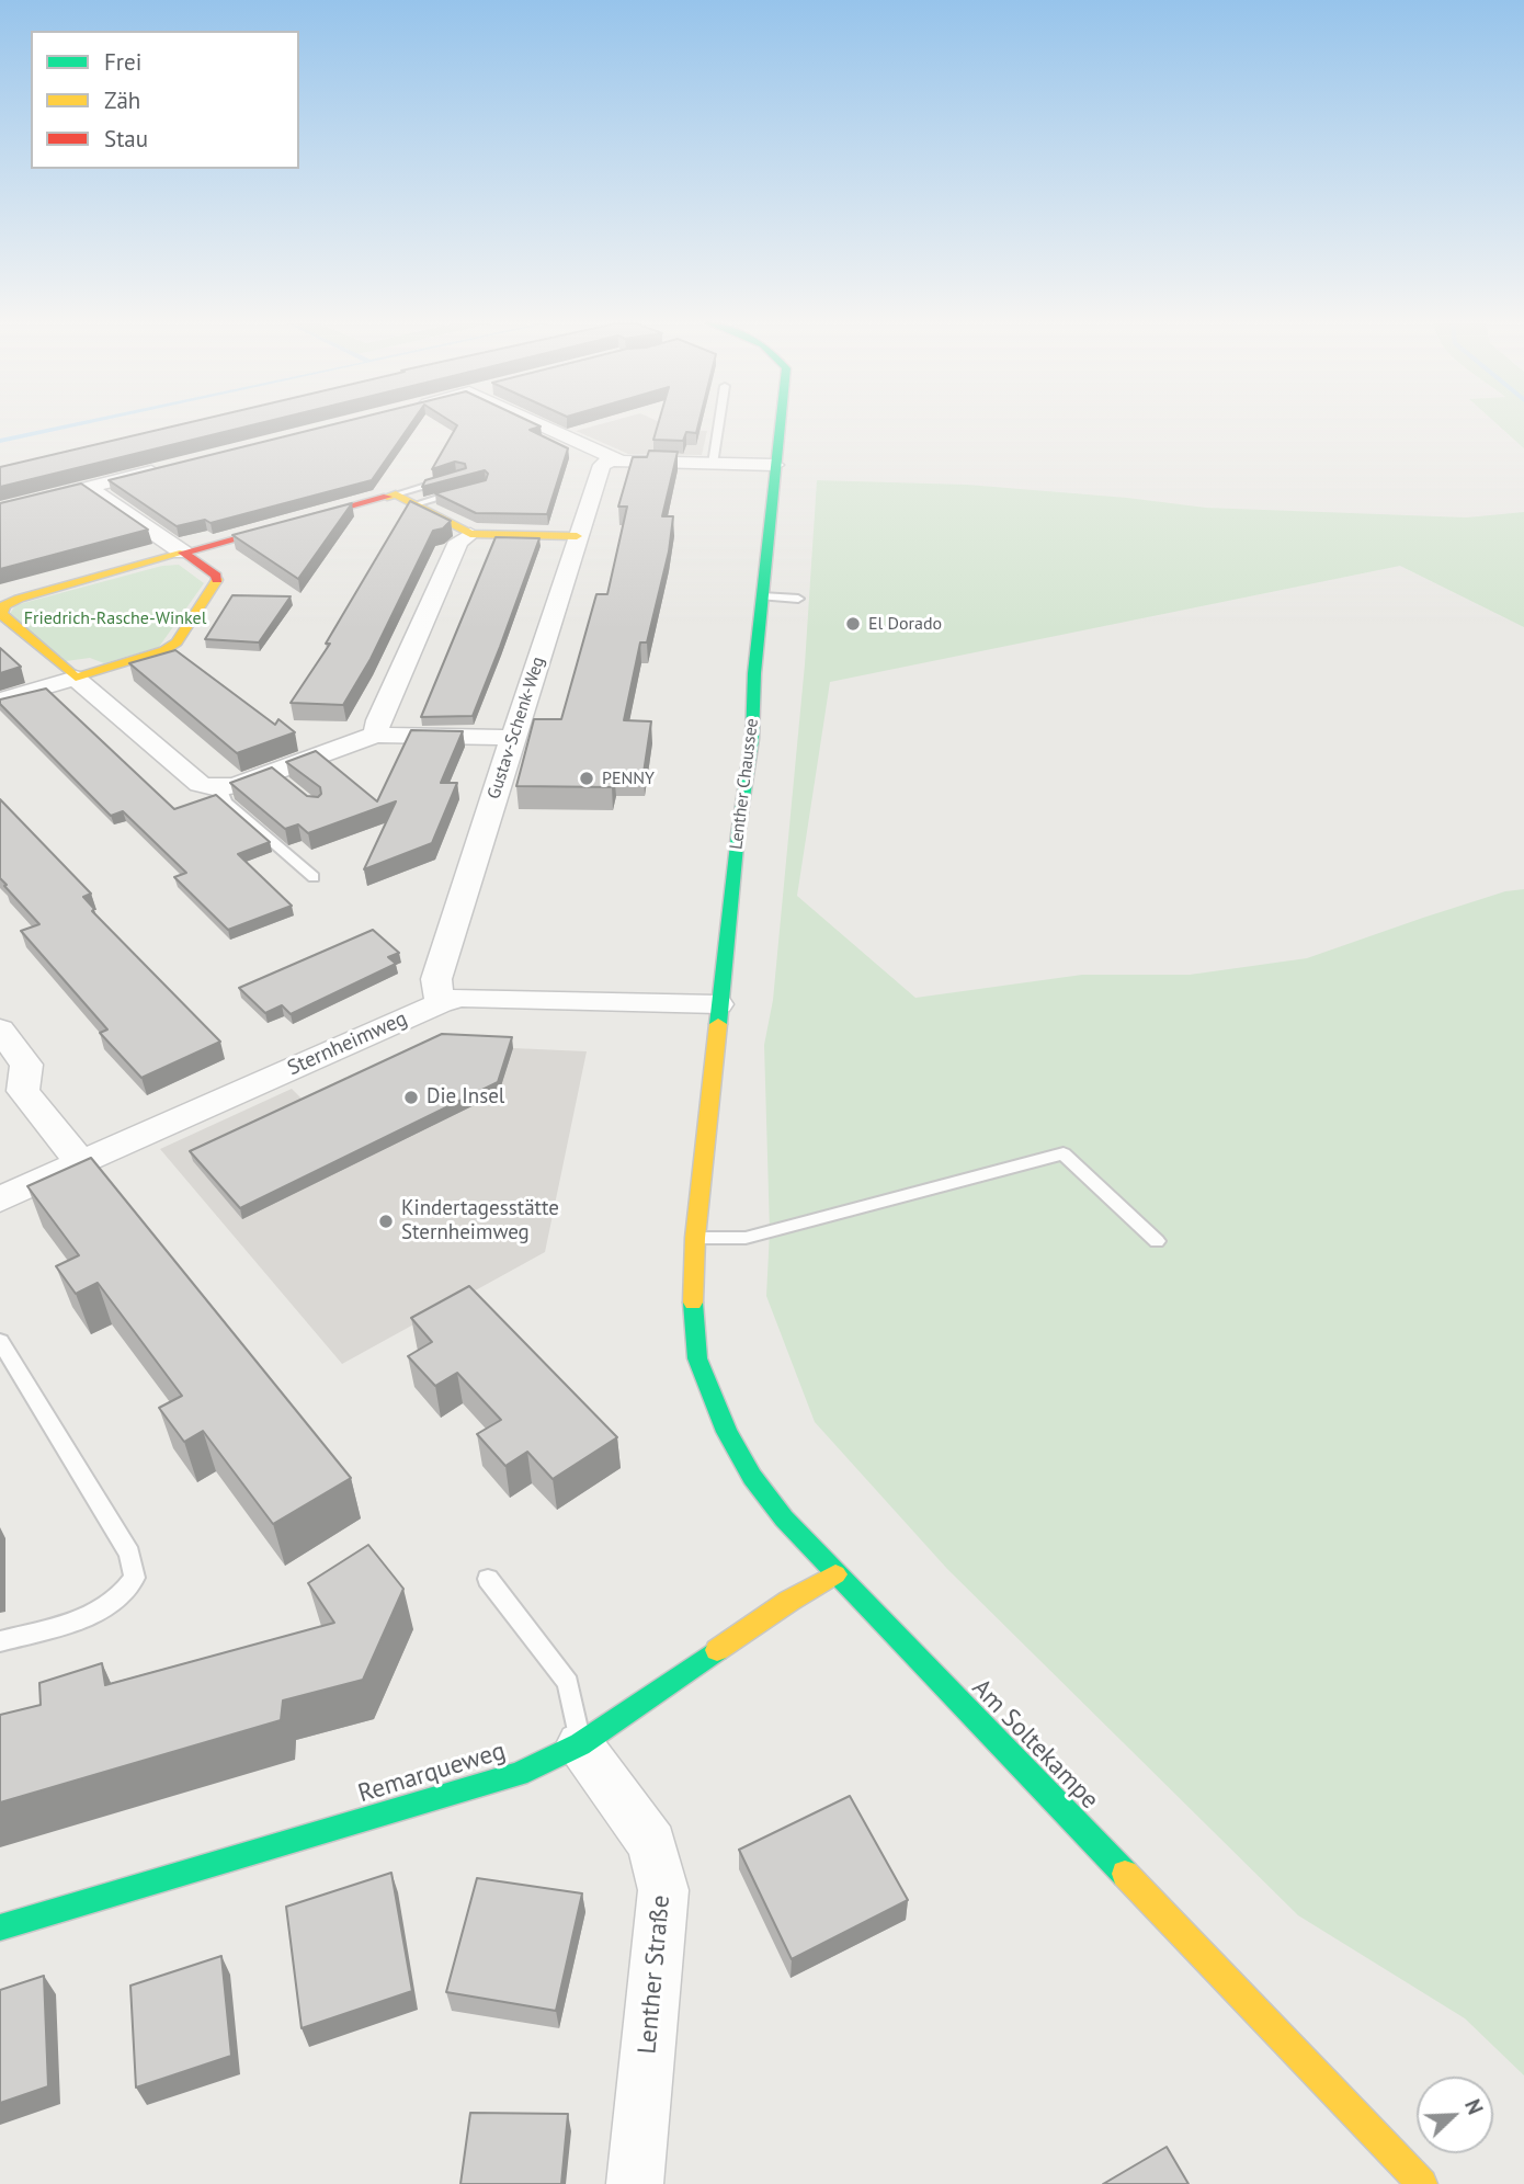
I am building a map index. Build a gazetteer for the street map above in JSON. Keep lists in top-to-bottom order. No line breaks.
{"streets":{"street":["Gustav-Schenk-Weg","Lenther Chaussee","Sternheimweg","Am Soltekampe","Remarqueweg","Lenther Straße"]},"crossings":[["Gustav-Schenk-Weg","Sternheimweg"],["Lenther Chaussee","Sternheimweg"],["Lenther Chaussee","Am Soltekampe"],["Am Soltekampe","Remarqueweg"],["Remarqueweg","Lenther Straße"]],"parks":["Friedrich-Rasche-Winkel"],"places":["El Dorado","PENNY","Die Insel","Kindertagesstätte Sternheimweg"],"legend":["Frei","Zäh","Stau"],"north":"top right"}
